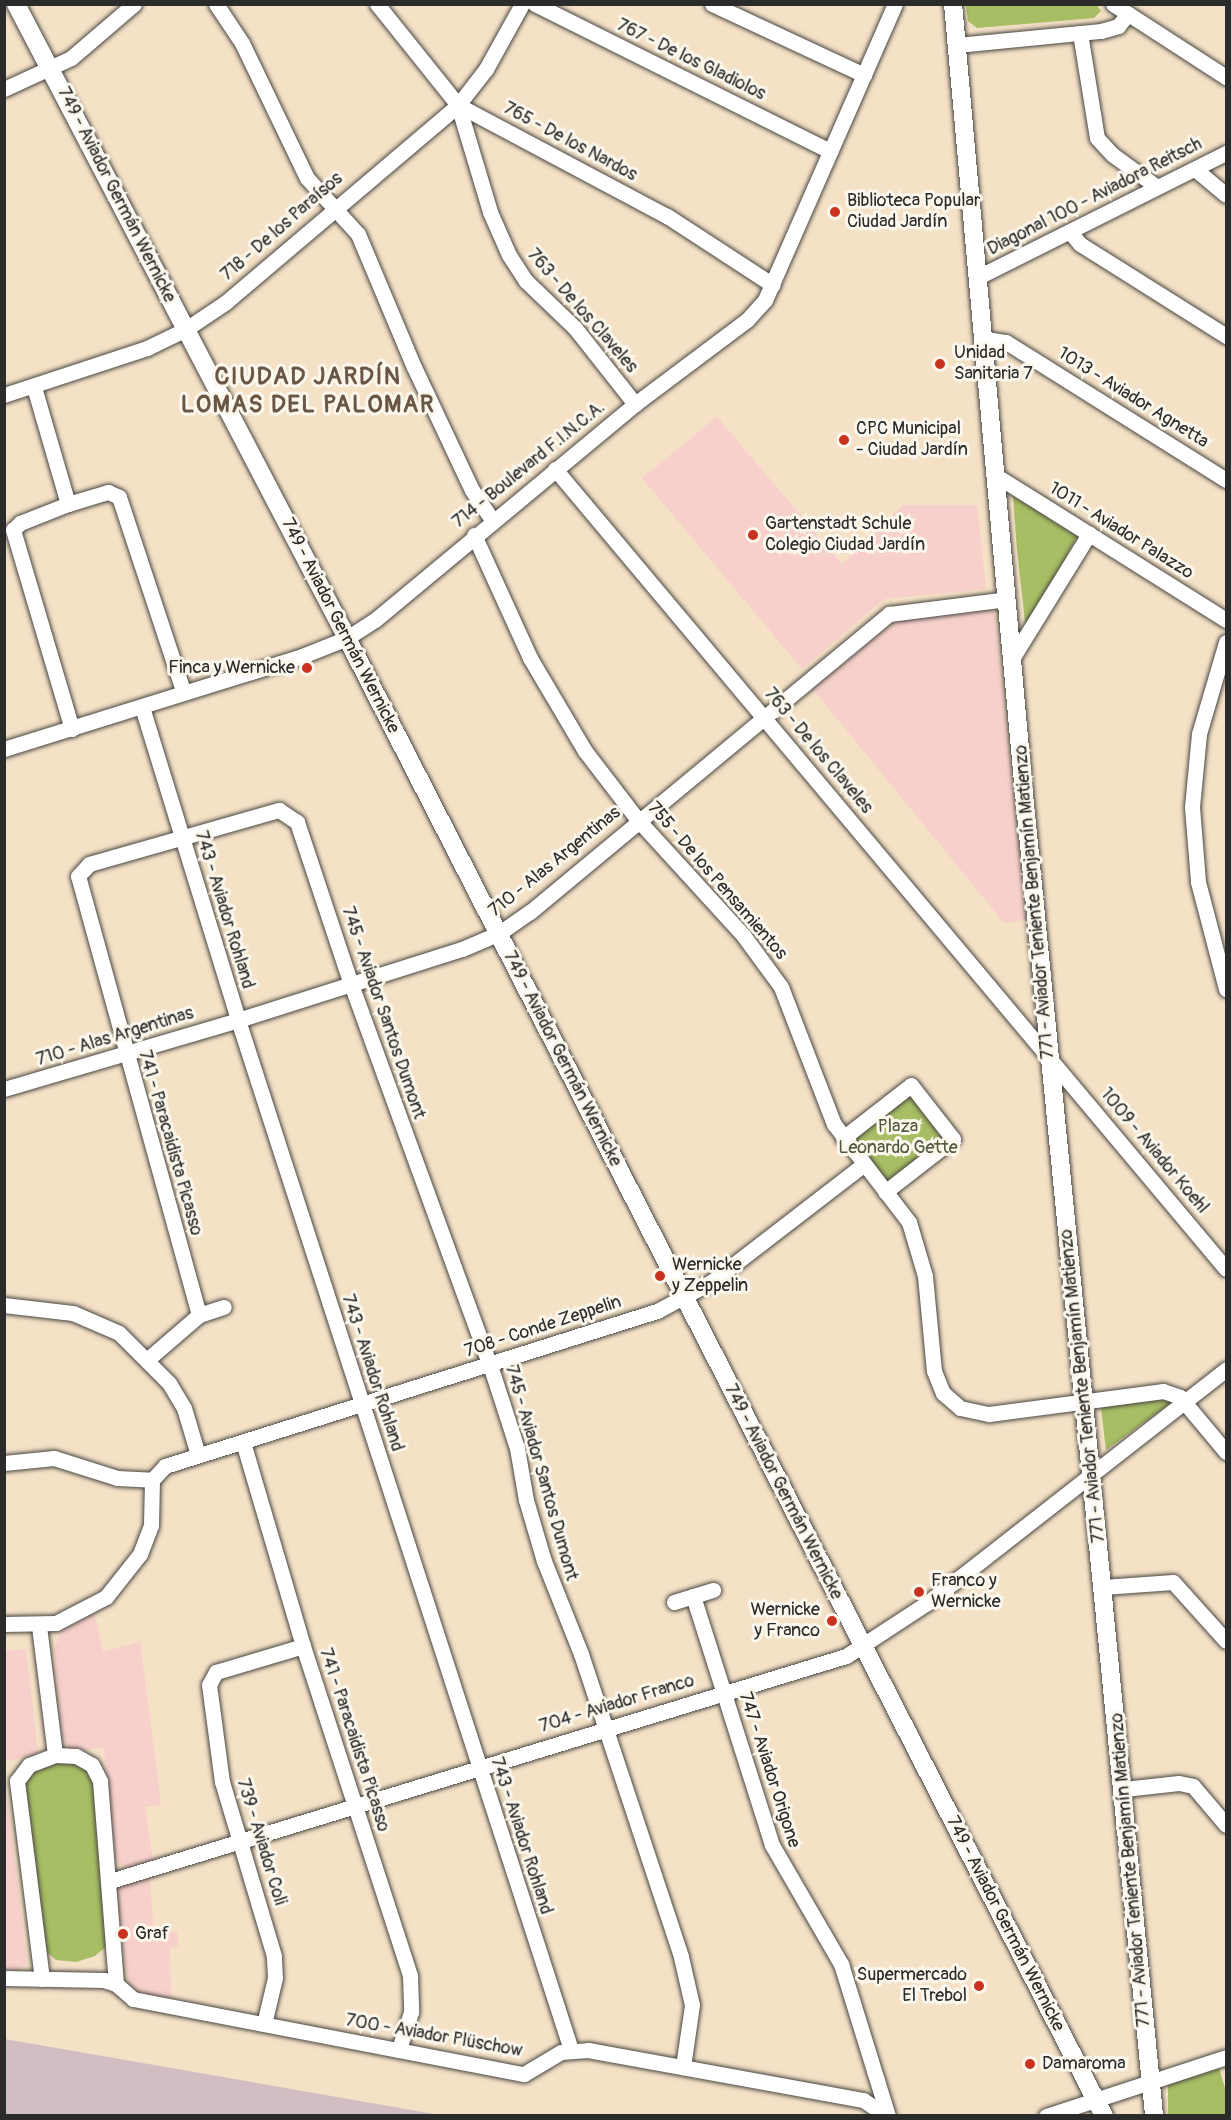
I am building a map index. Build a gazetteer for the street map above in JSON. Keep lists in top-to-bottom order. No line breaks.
{"streets":{"street":["767 - De los Gladiolos","765 - De los Nardos","749 - Aviador Germán Wernicke","Diagonal 100 - Aviadora Reitsch","718 - De los Paraísos","763 - De los Claveles","1013 - Aviador Agnetta","714 - Boulevard F.I.N.C.A.","1011 - Aviador Palazzo","710 - Alas Argentinas","755 - De los Pensamientos","771 - Aviador Teniente Benjamín Matienzo","743 - Aviador Rohland","745 - Aviador Santos Dumont","741 - Paracaidista Picasso","1009 - Aviador Koehl","708 - Conde Zeppelin","704 - Aviador Franco","747 - Aviador Origone","739 - Aviador Coli","700 - Aviador Plüschow"]},"crossings":[["767 - De los Gladiolos","714 - Boulevard F.I.N.C.A."],["765 - De los Nardos","718 - De los Paraísos"],["765 - De los Nardos","763 - De los Claveles"],["765 - De los Nardos","714 - Boulevard F.I.N.C.A."],["749 - Aviador Germán Wernicke","718 - De los Paraísos"],["749 - Aviador Germán Wernicke","714 - Boulevard F.I.N.C.A."],["749 - Aviador Germán Wernicke","710 - Alas Argentinas"],["749 - Aviador Germán Wernicke","708 - Conde Zeppelin"],["749 - Aviador Germán Wernicke","704 - Aviador Franco"],["Diagonal 100 - Aviadora Reitsch","771 - Aviador Teniente Benjamín Matienzo"],["718 - De los Paraísos","763 - De los Claveles"],["763 - De los Claveles","714 - Boulevard F.I.N.C.A."],["763 - De los Claveles","710 - Alas Argentinas"],["763 - De los Claveles","771 - Aviador Teniente Benjamín Matienzo"],["763 - De los Claveles","1009 - Aviador Koehl"],["1013 - Aviador Agnetta","771 - Aviador Teniente Benjamín Matienzo"],["714 - Boulevard F.I.N.C.A.","755 - De los Pensamientos"],["714 - Boulevard F.I.N.C.A.","743 - Aviador Rohland"],["1011 - Aviador Palazzo","771 - Aviador Teniente Benjamín Matienzo"],["710 - Alas Argentinas","755 - De los Pensamientos"],["710 - Alas Argentinas","771 - Aviador Teniente Benjamín Matienzo"],["710 - Alas Argentinas","743 - Aviador Rohland"],["710 - Alas Argentinas","745 - Aviador Santos Dumont"],["710 - Alas Argentinas","741 - Paracaidista Picasso"],["755 - De los Pensamientos","771 - Aviador Teniente Benjamín Matienzo"],["755 - De los Pensamientos","708 - Conde Zeppelin"],["755 - De los Pensamientos","704 - Aviador Franco"],["771 - Aviador Teniente Benjamín Matienzo","1009 - Aviador Koehl"],["771 - Aviador Teniente Benjamín Matienzo","704 - Aviador Franco"],["743 - Aviador Rohland","745 - Aviador Santos Dumont"],["743 - Aviador Rohland","741 - Paracaidista Picasso"],["743 - Aviador Rohland","708 - Conde Zeppelin"],["743 - Aviador Rohland","704 - Aviador Franco"],["743 - Aviador Rohland","700 - Aviador Plüschow"],["745 - Aviador Santos Dumont","741 - Paracaidista Picasso"],["745 - Aviador Santos Dumont","708 - Conde Zeppelin"],["745 - Aviador Santos Dumont","704 - Aviador Franco"],["741 - Paracaidista Picasso","708 - Conde Zeppelin"],["741 - Paracaidista Picasso","704 - Aviador Franco"],["741 - Paracaidista Picasso","739 - Aviador Coli"],["741 - Paracaidista Picasso","700 - Aviador Plüschow"],["704 - Aviador Franco","747 - Aviador Origone"],["704 - Aviador Franco","739 - Aviador Coli"],["739 - Aviador Coli","700 - Aviador Plüschow"]],"districts":["CIUDAD JARDÍN LOMAS DEL PALOMAR"],"parks":["Plaza Leonardo Gette"],"places":["Biblioteca Popular Ciudad Jardín","Unidad Sanitaria 7","CPC Municipal - Ciudad Jardín","Gartenstadt Schule Colegio Ciudad Jardín","Finca y Wernicke","Wernicke y Zeppelin","Franco y Wernicke","Wernicke y Franco","Graf","Supermercado El Trebol","Damaroma"]}
